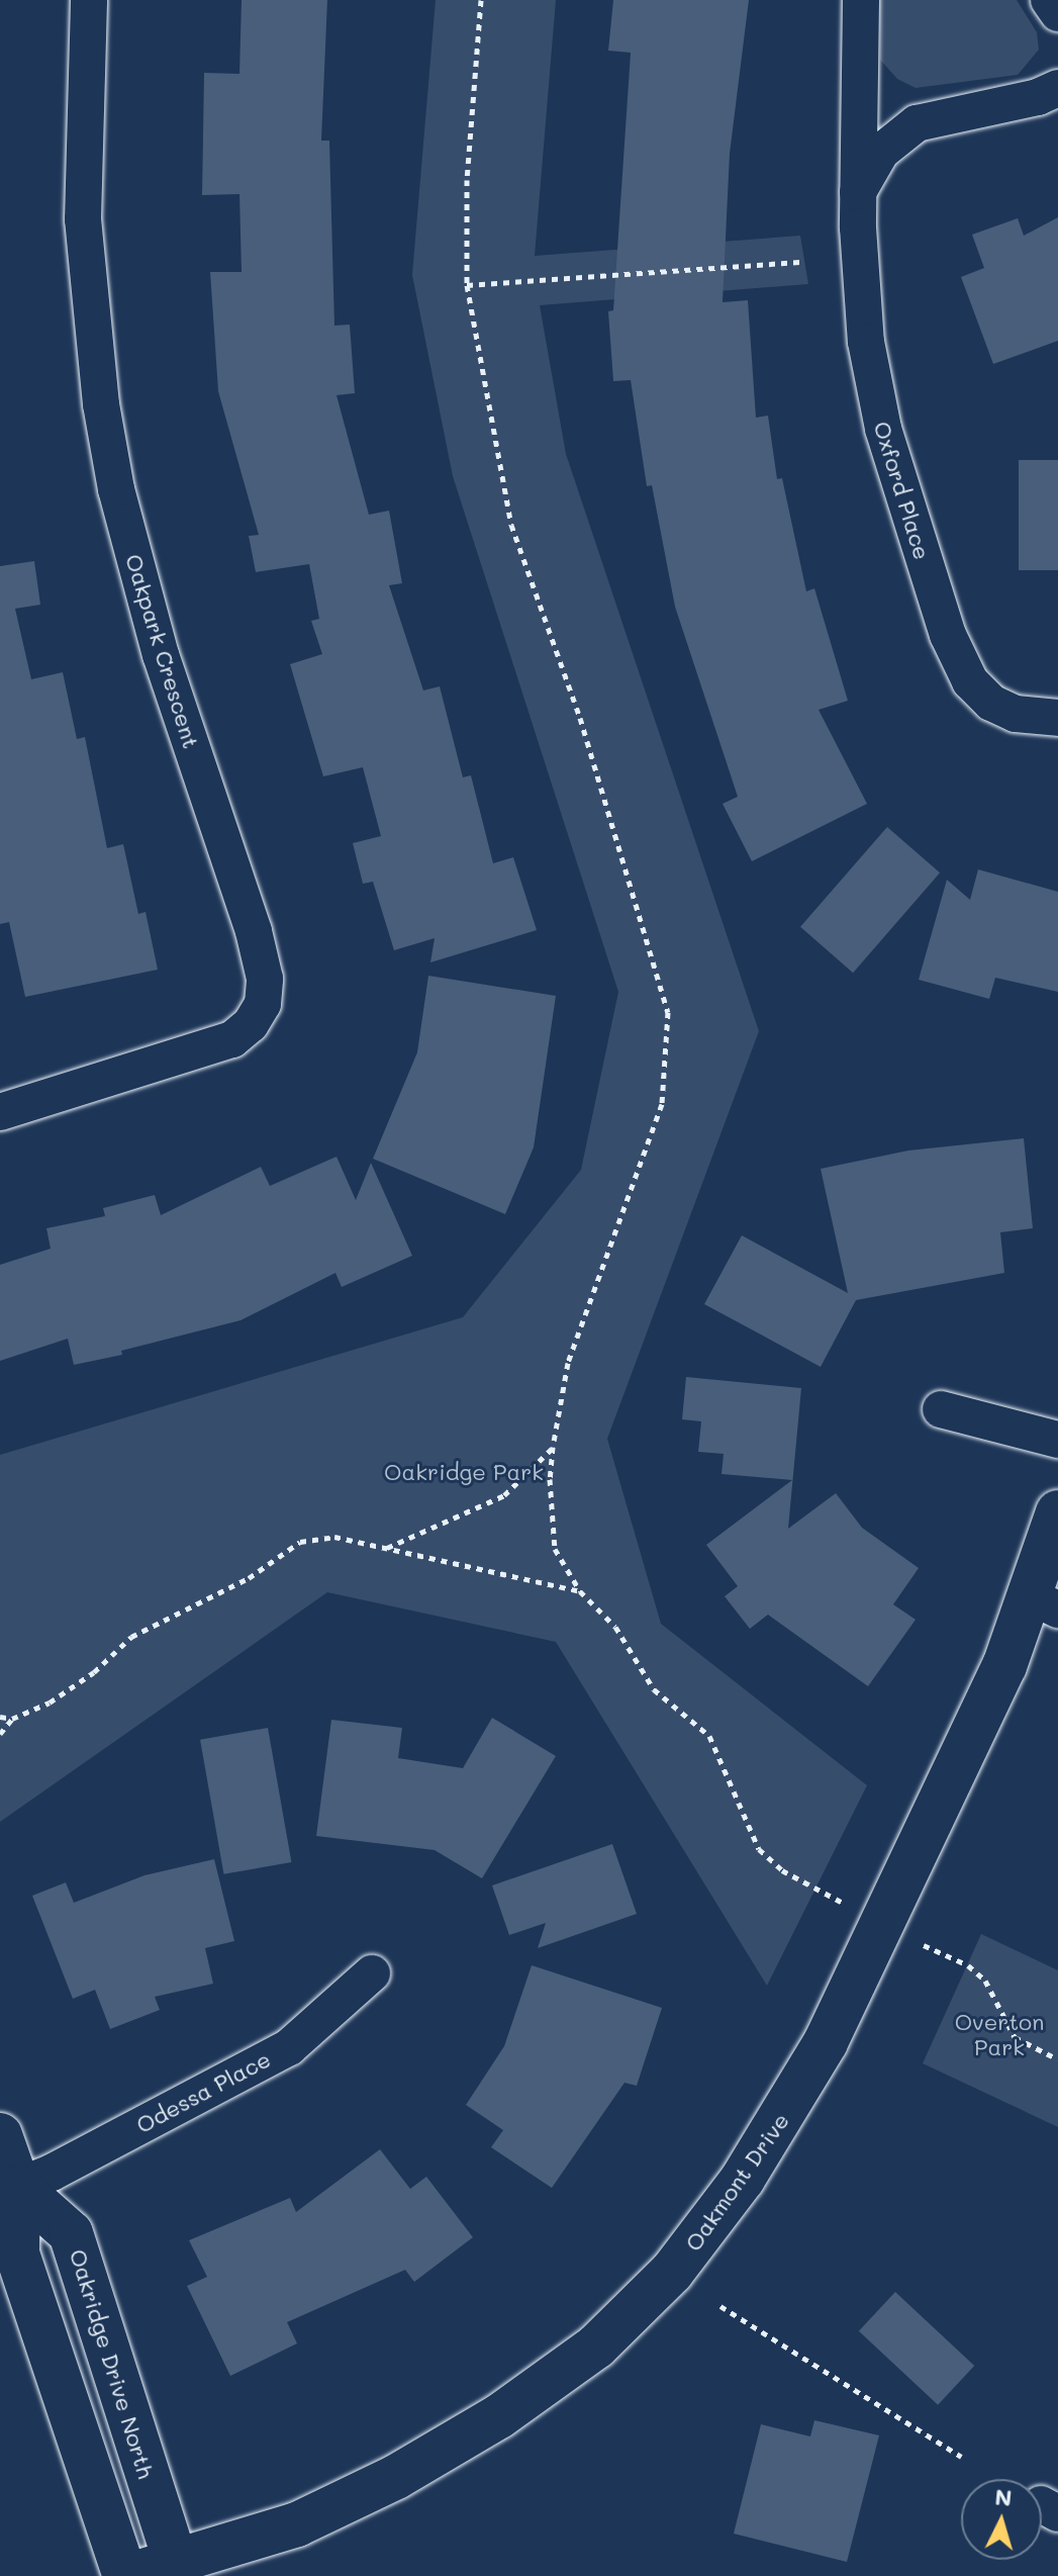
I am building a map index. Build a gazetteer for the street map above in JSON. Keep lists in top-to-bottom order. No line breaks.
{"streets":{"street":["Oxford Place","Oakpark Crescent","Odessa Place","Oakmont Drive","Oakridge Drive North"]},"crossings":[["Odessa Place","Oakridge Drive North"],["Oakmont Drive","Oakridge Drive North"]],"parks":["Oakridge Park","Overton Park"],"north":"top"}
